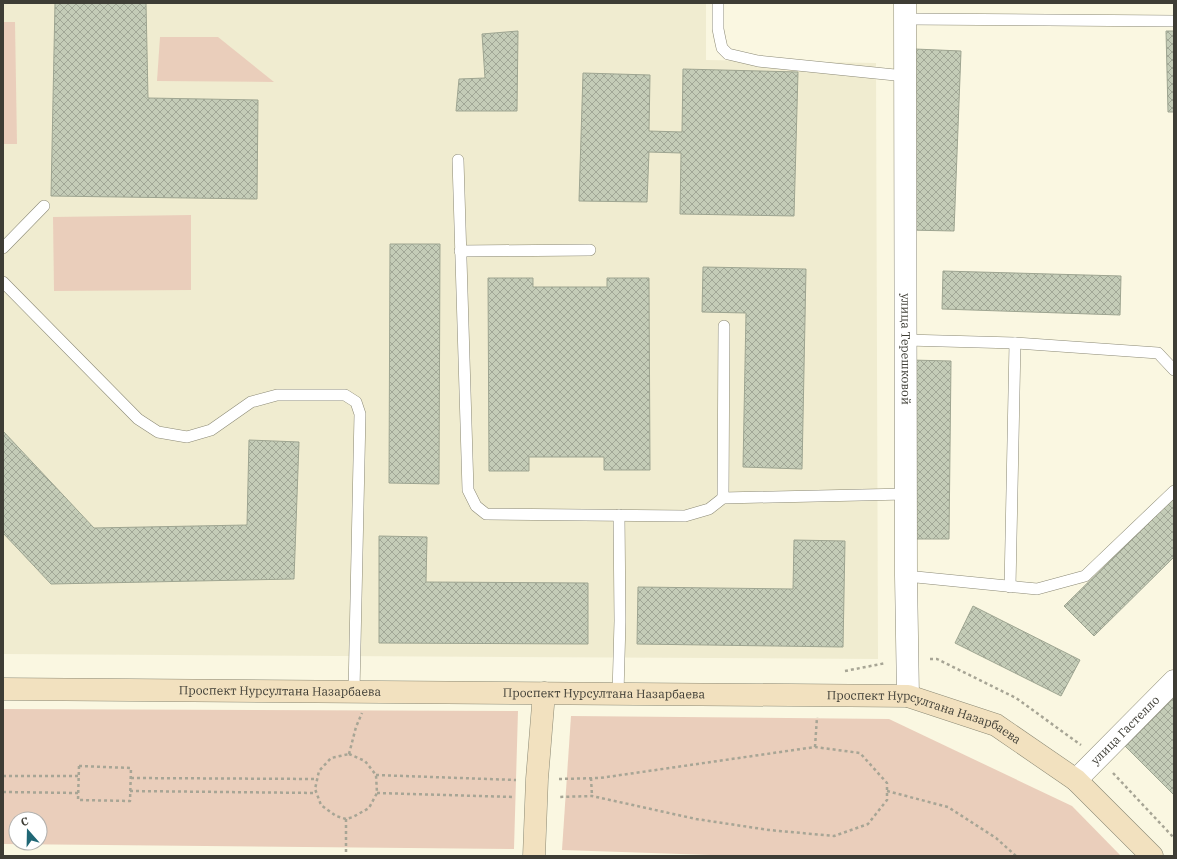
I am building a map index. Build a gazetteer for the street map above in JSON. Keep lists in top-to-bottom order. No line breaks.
{"streets":{"main road":["Проспект Нурсултана Назарбаева"],"street":["улица Терешковой","улица Гастелло"]},"crossings":[["улица Терешковой","Проспект Нурсултана Назарбаева"],["Проспект Нурсултана Назарбаева","улица Гастелло"]],"north":"top"}
